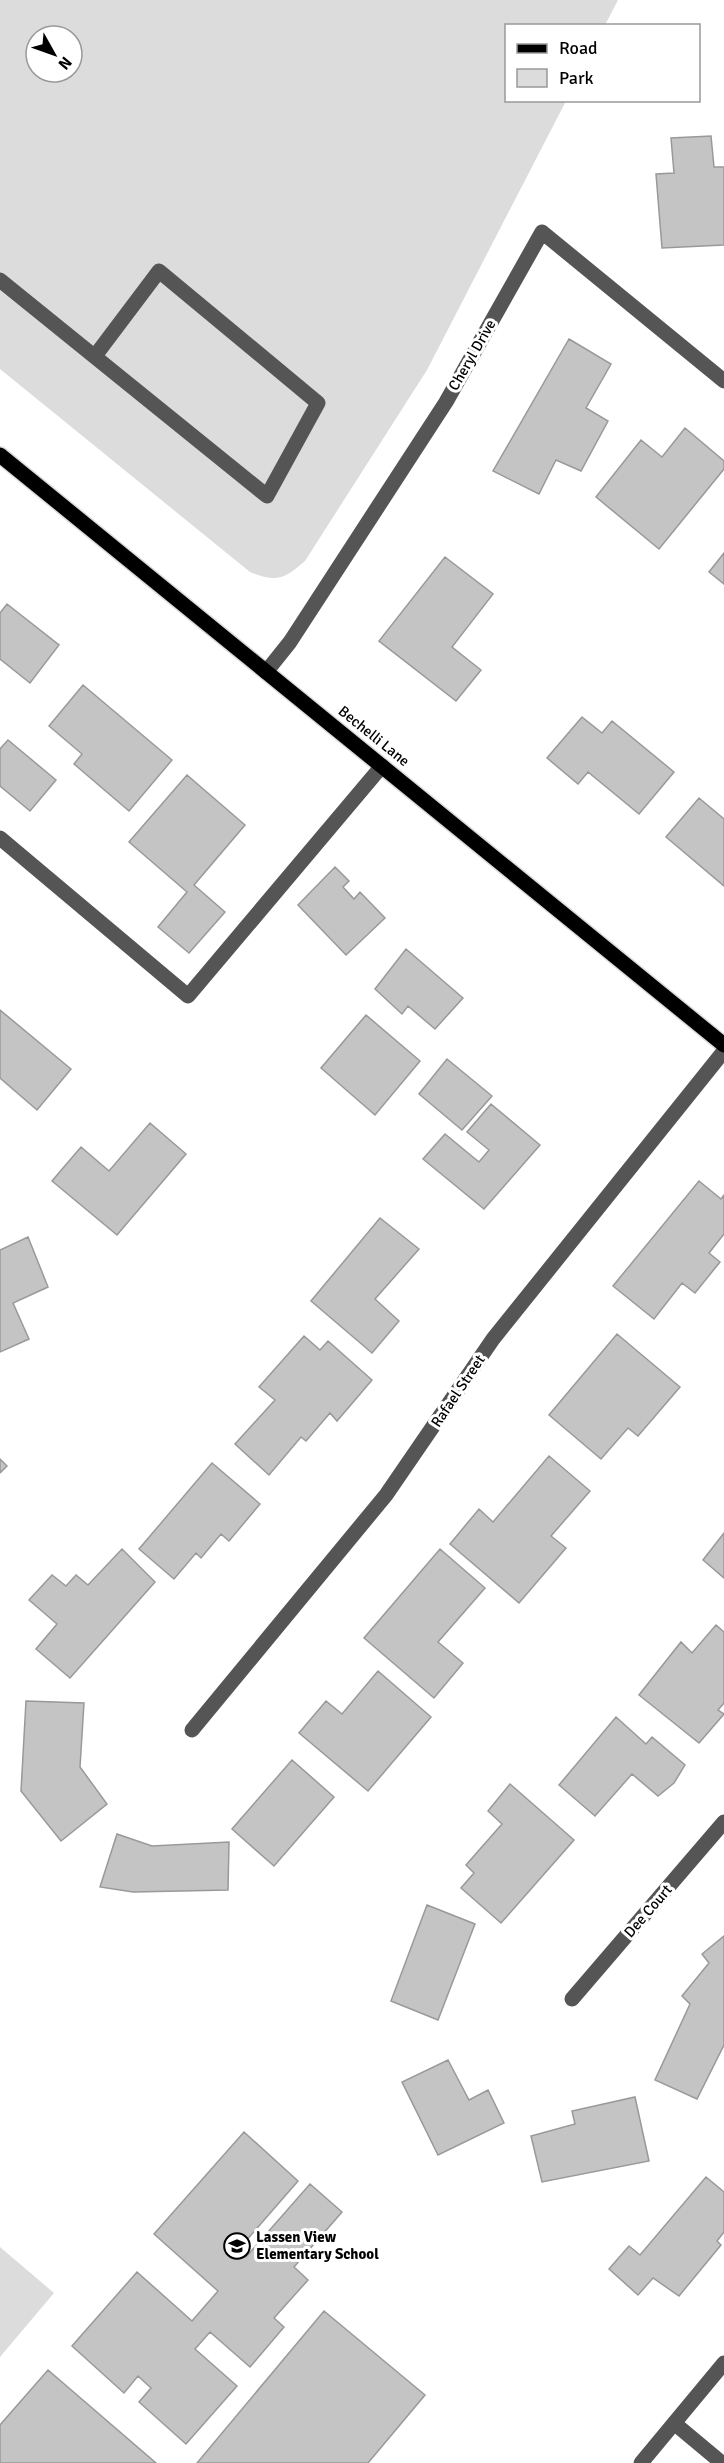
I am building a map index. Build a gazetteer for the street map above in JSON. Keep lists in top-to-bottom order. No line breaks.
{"streets":{"main road":["Bechelli Lane"],"street":["Cheryl Drive","Rafael Street","Dee Court"]},"crossings":[["Cheryl Drive","Bechelli Lane"]],"places":{"school or university":["Lassen View Elementary School"]},"legend":["Road","Park"],"north":"bottom right"}
